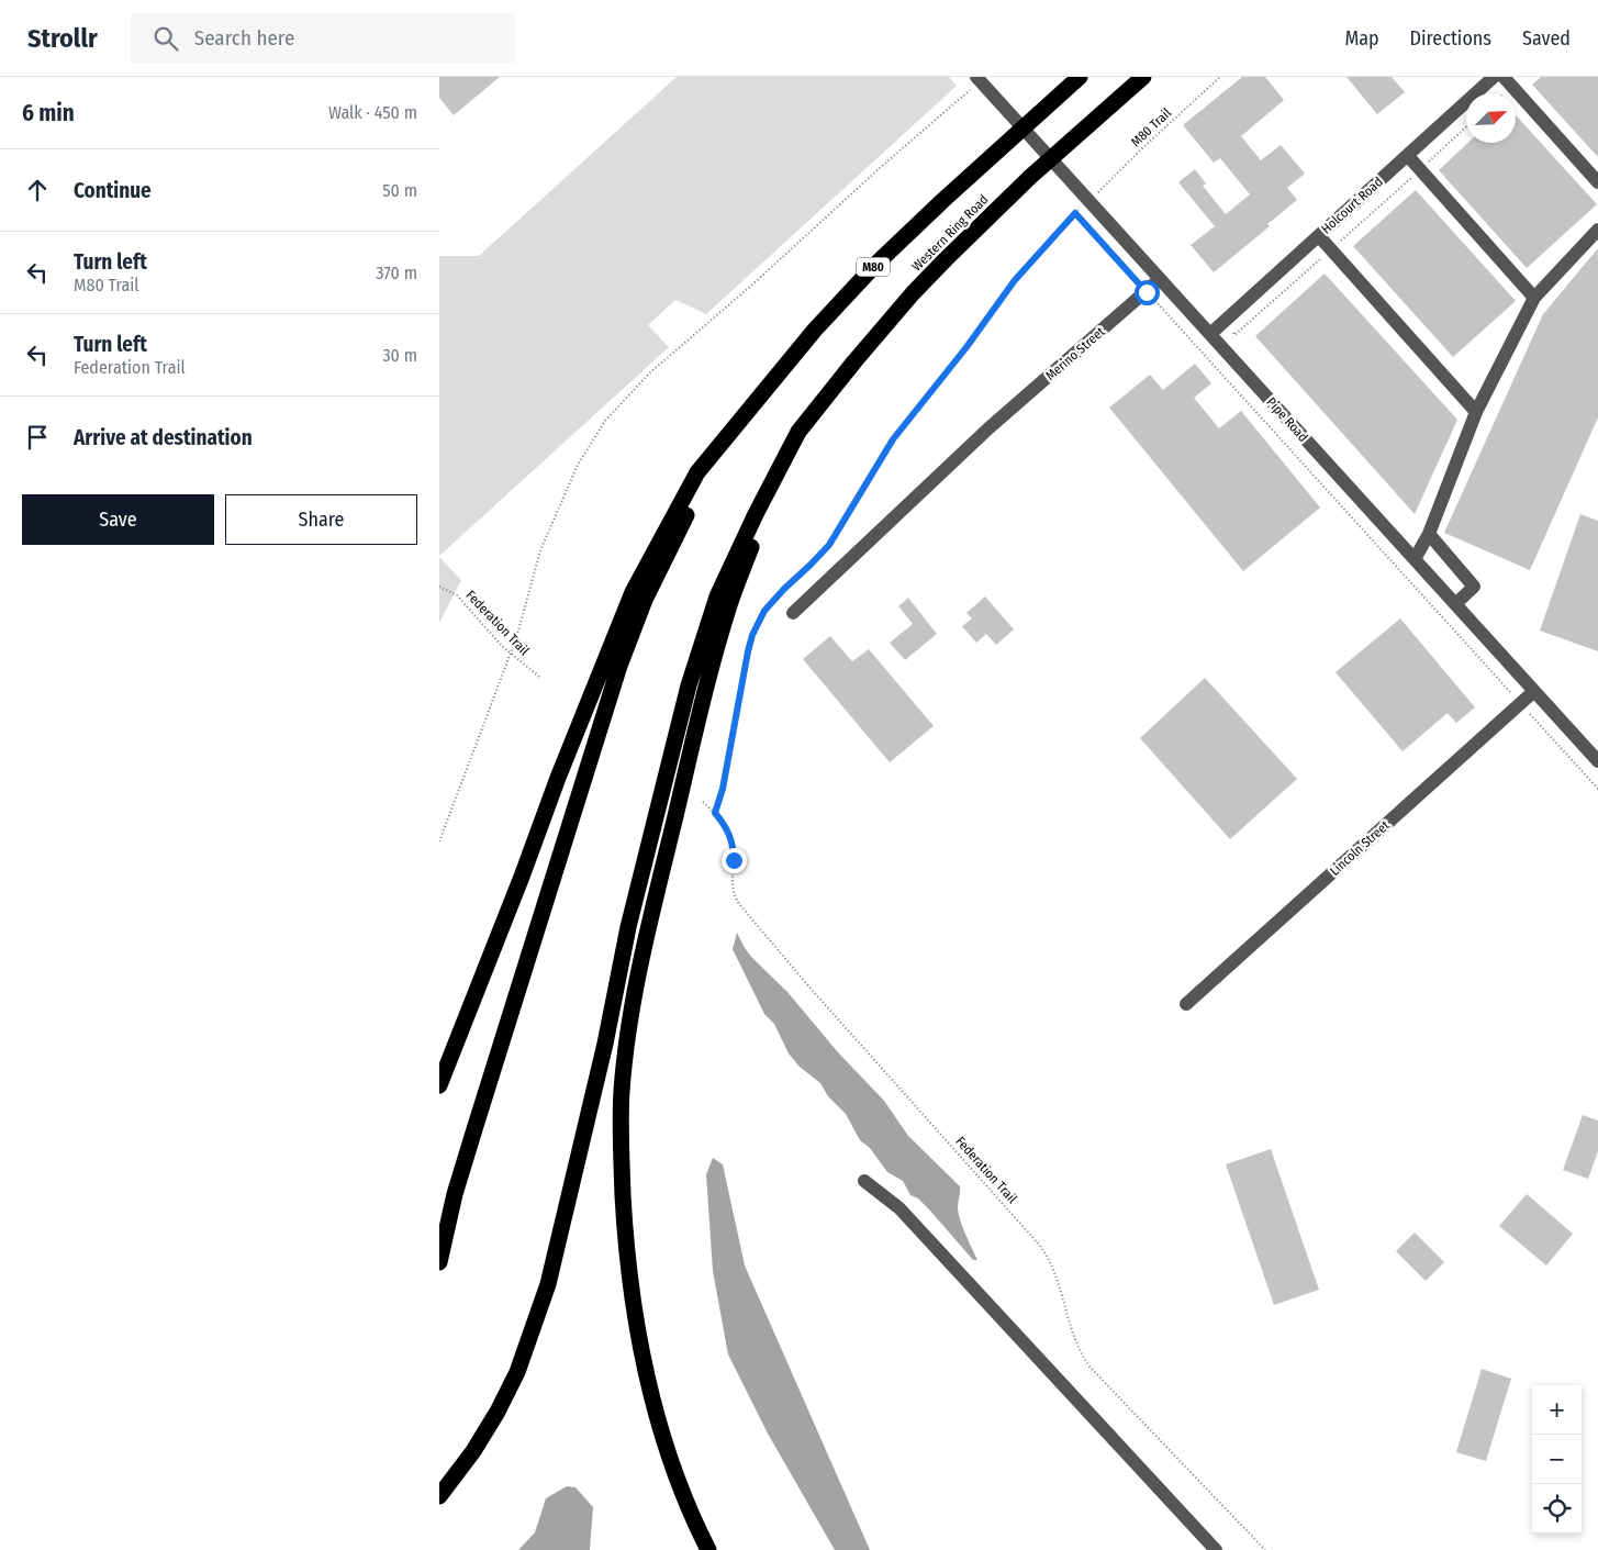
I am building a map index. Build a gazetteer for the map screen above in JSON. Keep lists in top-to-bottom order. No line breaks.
{"streets":{"highway":["Western Ring Road","M80"],"street":["Holcourt Road","Merino Street","Pipe Road","Lincoln Street"],"path":["M80 Trail","Federation Trail"]},"crossings":[["Holcourt Road","Pipe Road"],["Merino Street","Pipe Road"],["Pipe Road","Lincoln Street"]],"north":"top right","page":{"header":"Strollr","search":"Search here","nav":["Map","Directions","Saved"],"heading":["6 min","Walk · 450 m"],"list":[["Continue","50 m"],["Turn left","M80 Trail","370 m"],["Turn left","Federation Trail","30 m"],"Arrive at destination"],"buttons":["Save","Share"],"map_buttons":["+","−"]}}
